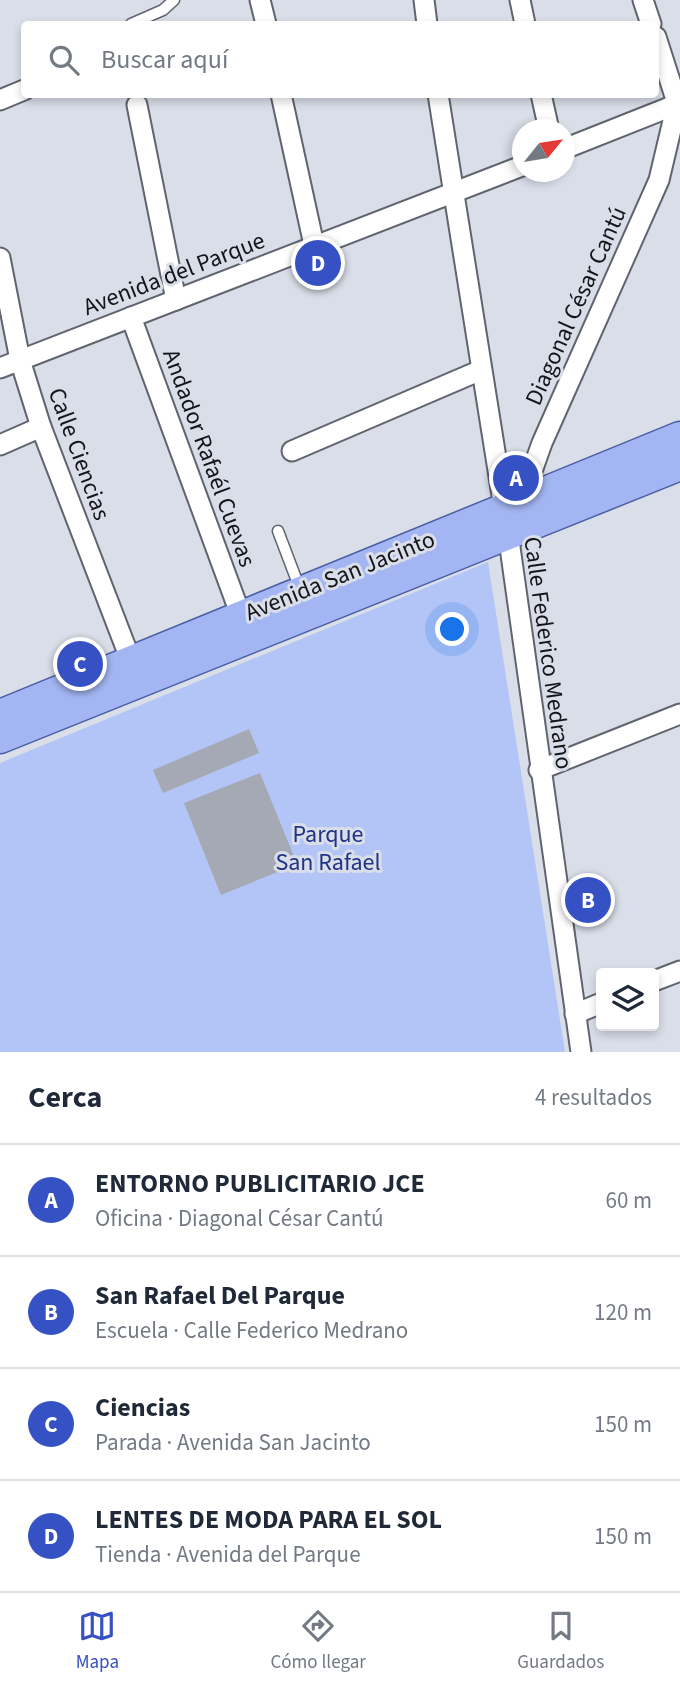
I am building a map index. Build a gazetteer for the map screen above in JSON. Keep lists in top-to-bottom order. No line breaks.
{"streets":{"main road":["Avenida San Jacinto"],"street":["Avenida del Parque","Diagonal César Cantú","Calle Ciencias","Andador Rafaél Cuevas","Calle Federico Medrano"]},"crossings":[["Avenida del Parque","Calle Ciencias"],["Avenida del Parque","Andador Rafaél Cuevas"],["Avenida del Parque","Calle Federico Medrano"],["Diagonal César Cantú","Avenida San Jacinto"],["Diagonal César Cantú","Calle Federico Medrano"],["Calle Ciencias","Avenida San Jacinto"],["Andador Rafaél Cuevas","Avenida San Jacinto"],["Avenida San Jacinto","Calle Federico Medrano"]],"parks":["Parque San Rafael"],"north":"top right","page":{"search":"Buscar aquí","pins":["D","A","C","B"],"heading":["Cerca","4 resultados"],"list":[{"mark":"A","name":"ENTORNO PUBLICITARIO JCE","note":"Oficina · Diagonal César Cantú","value":"60 m"},{"mark":"B","name":"San Rafael Del Parque","note":"Escuela · Calle Federico Medrano","value":"120 m"},{"mark":"C","name":"Ciencias","note":"Parada · Avenida San Jacinto","value":"150 m"},{"mark":"D","name":"LENTES DE MODA PARA EL SOL","note":"Tienda · Avenida del Parque","value":"150 m"}],"nav":["Mapa","Cómo llegar","Guardados"]}}
